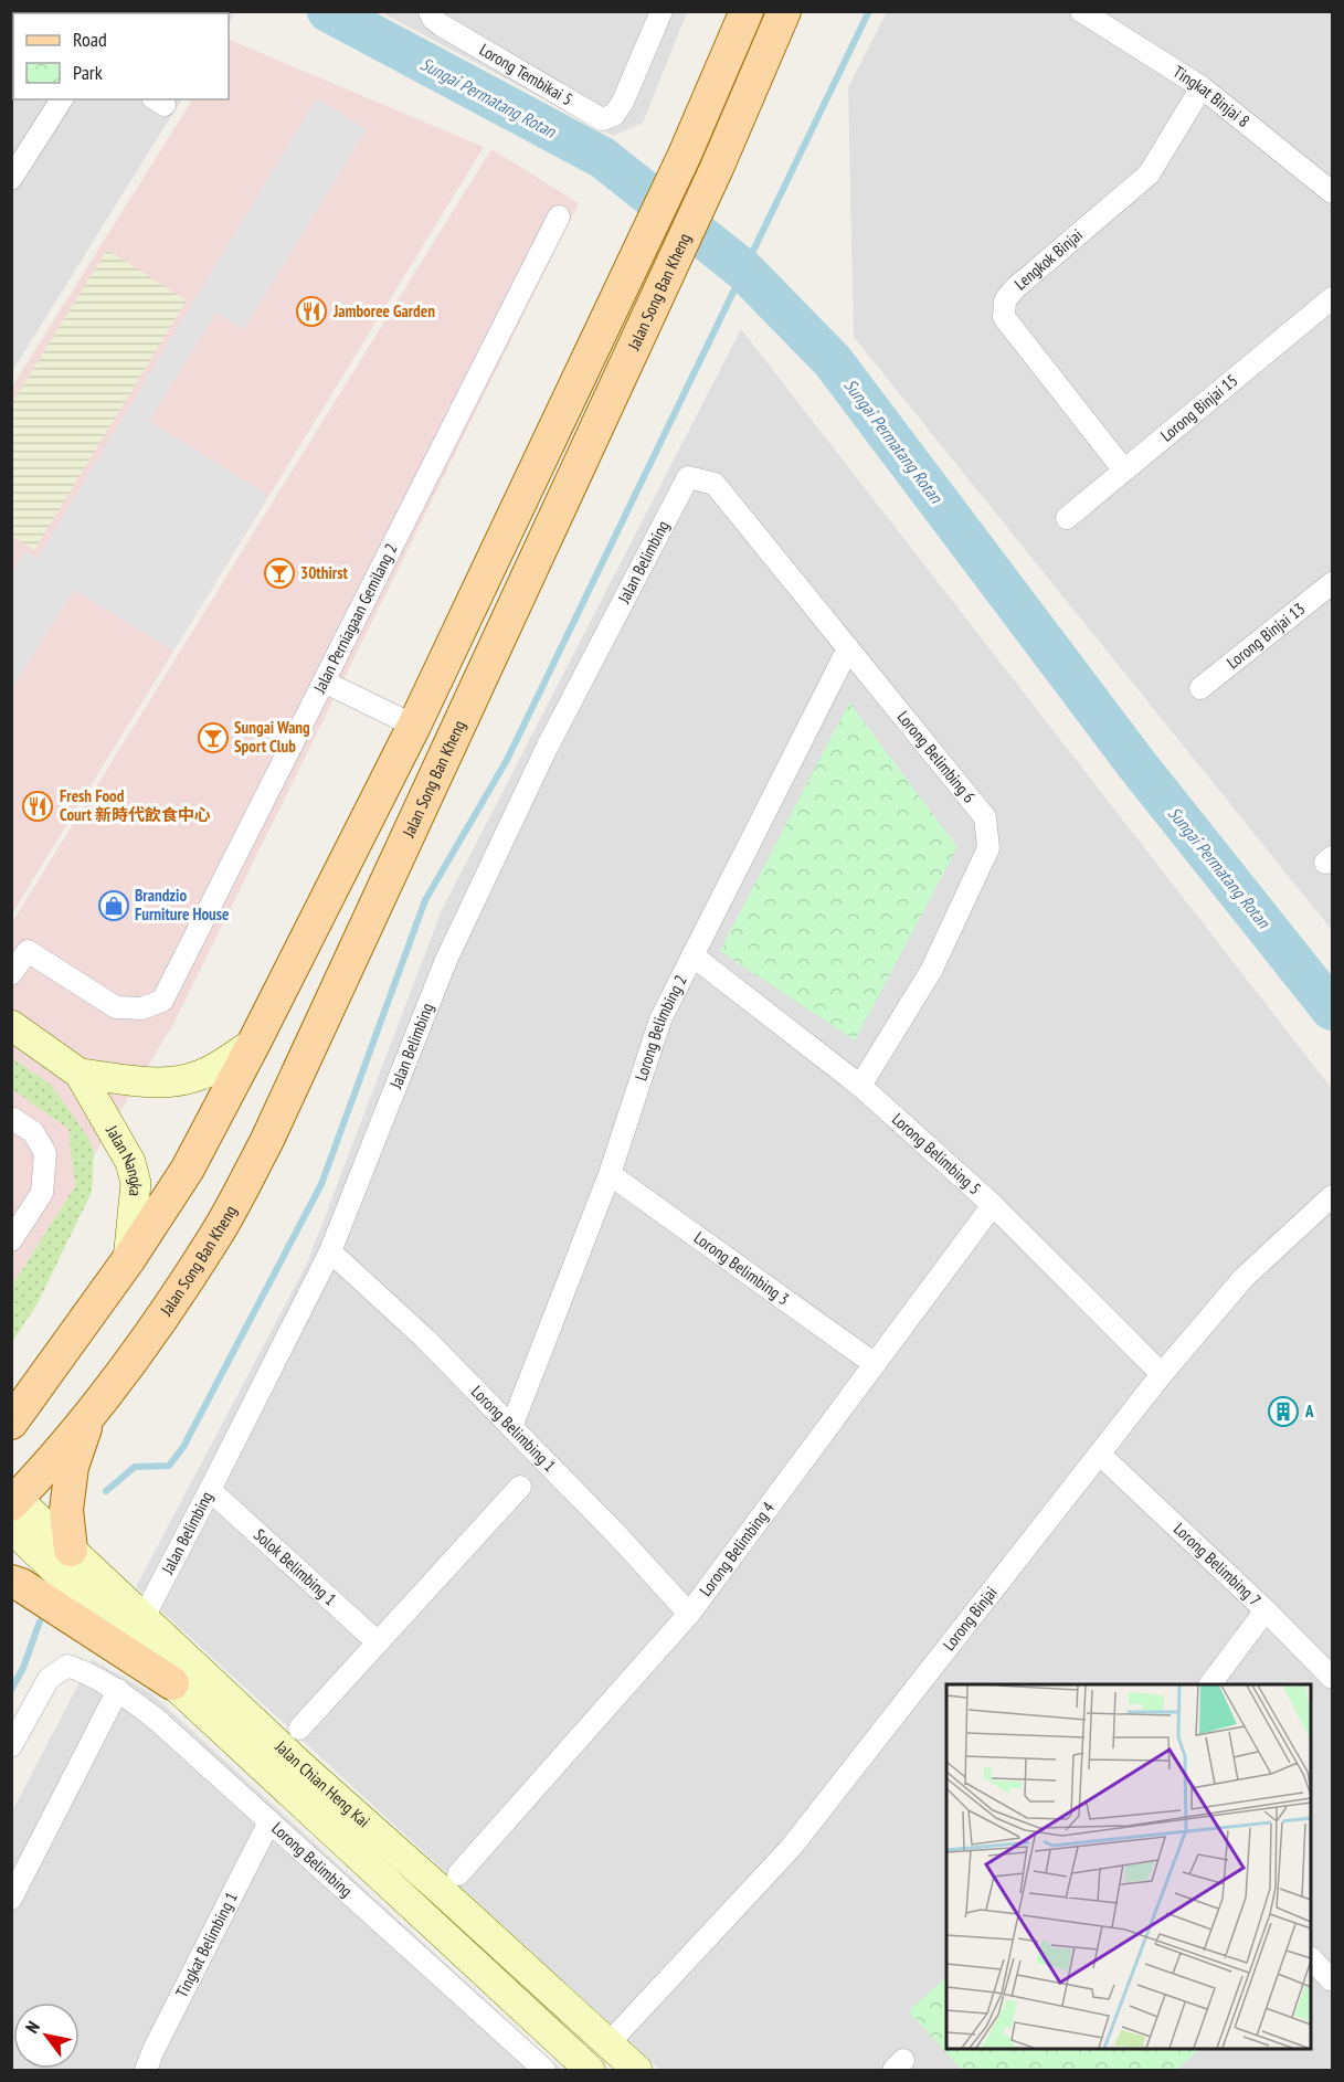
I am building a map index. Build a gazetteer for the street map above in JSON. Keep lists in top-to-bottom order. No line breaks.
{"streets":{"main road":["Jalan Song Ban Kheng","Jalan Nangka","Jalan Chian Heng Kai"],"street":["Lorong Tembikai 5","Tingkat Binjai 8","Lengkok Binjai","Lorong Binjai 15","Jalan Belimbing","Jalan Perniagaan Gemilang 2","Lorong Binjai 13","Lorong Belimbing 6","Lorong Belimbing 2","Lorong Belimbing 5","Lorong Belimbing 3","Lorong Belimbing 1","Lorong Belimbing 4","Lorong Belimbing 7","Solok Belimbing 1","Lorong Binjai","Lorong Belimbing","Tingkat Belimbing 1"]},"crossings":[["Tingkat Binjai 8","Lengkok Binjai"],["Lengkok Binjai","Lorong Binjai 15"],["Jalan Song Ban Kheng","Jalan Chian Heng Kai"],["Jalan Belimbing","Lorong Belimbing 6"],["Jalan Belimbing","Lorong Belimbing 1"],["Jalan Belimbing","Solok Belimbing 1"],["Jalan Belimbing","Jalan Chian Heng Kai"],["Lorong Belimbing 6","Lorong Belimbing 2"],["Lorong Belimbing 6","Lorong Belimbing 5"],["Lorong Belimbing 2","Lorong Belimbing 5"],["Lorong Belimbing 2","Lorong Belimbing 3"],["Lorong Belimbing 2","Lorong Belimbing 1"],["Lorong Belimbing 5","Lorong Belimbing 4"],["Lorong Belimbing 5","Lorong Binjai"],["Lorong Belimbing 3","Lorong Belimbing 4"],["Lorong Belimbing 1","Lorong Belimbing 4"],["Lorong Belimbing 7","Lorong Binjai"],["Lorong Binjai","Jalan Chian Heng Kai"],["Lorong Belimbing","Tingkat Belimbing 1"]],"water":["Sungai Permatang Rotan"],"places":{"restaurant":["Jamboree Garden","Fresh Food Court 新時代飲食中心"],"bar":["30thirst","Sungai Wang Sport Club"],"shop":["Brandzio Furniture House"],"building":["A"]},"legend":["Road","Park"],"north":"top left"}
